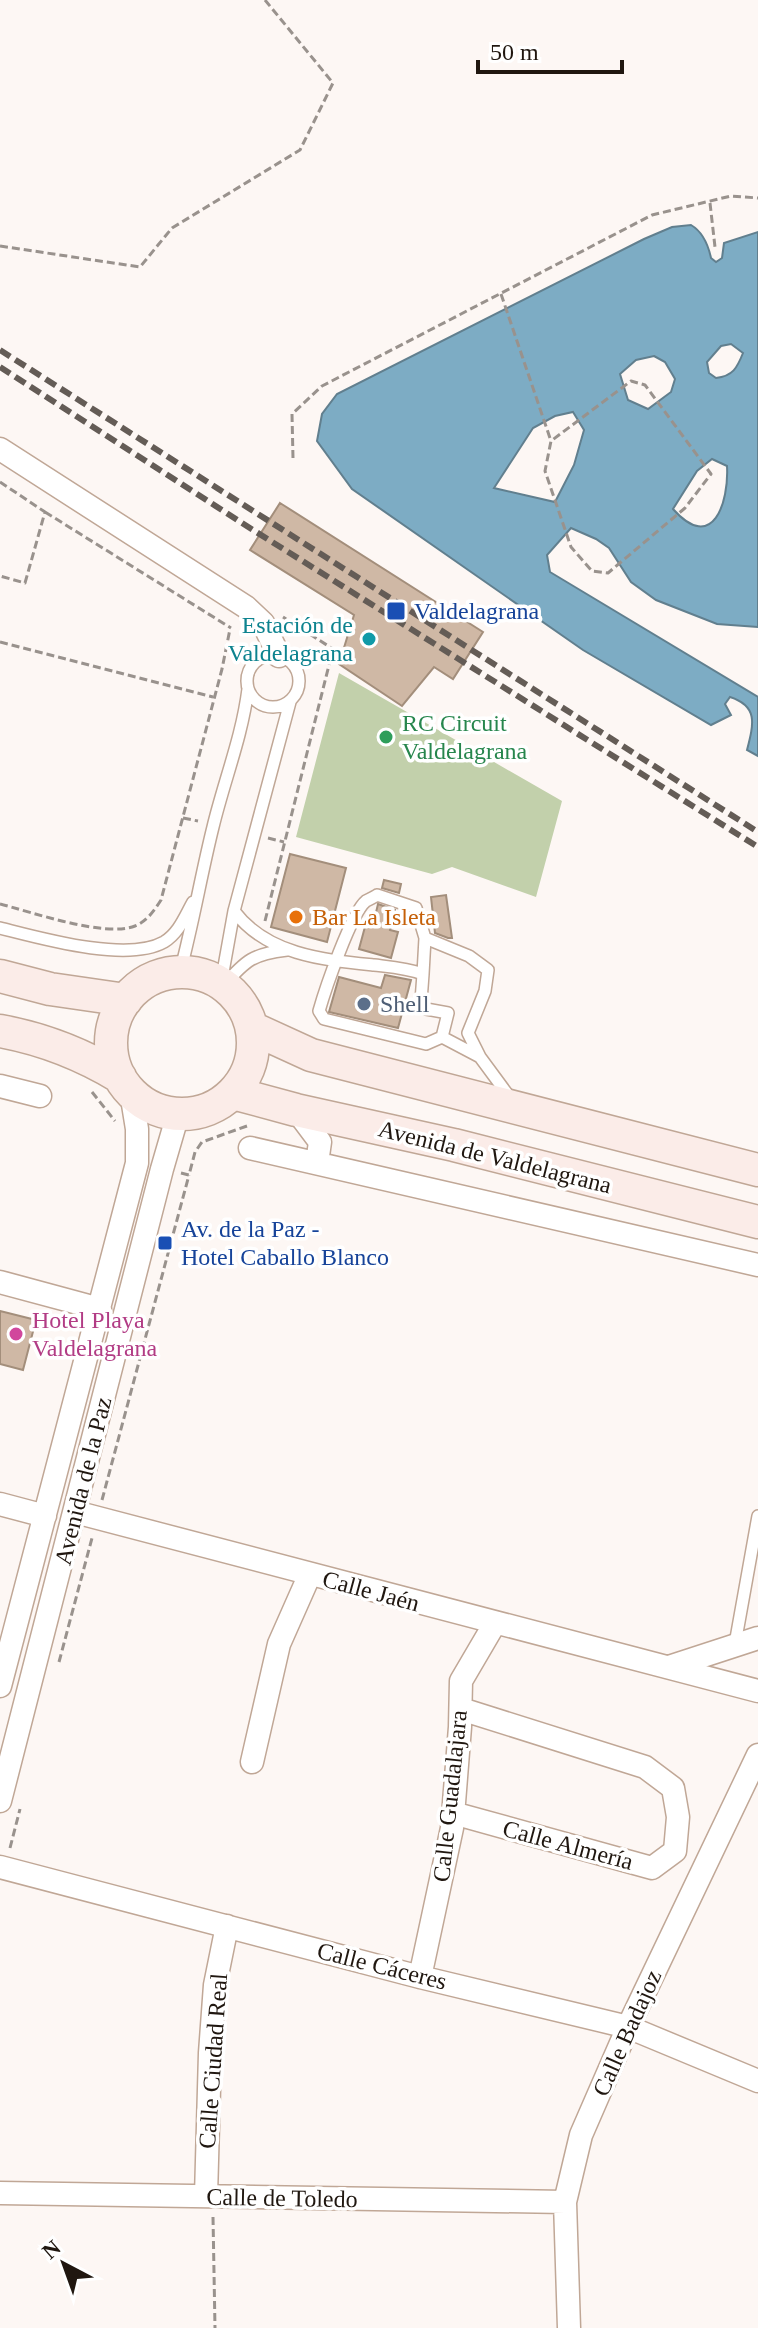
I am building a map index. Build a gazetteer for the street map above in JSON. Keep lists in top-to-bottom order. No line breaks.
{"streets":{"main road":["Avenida de Valdelagrana"],"street":["Avenida de la Paz","Calle Jaén","Calle Guadalajara","Calle Almería","Calle Cáceres","Calle Badajoz","Calle Ciudad Real","Calle de Toledo"]},"crossings":[["Avenida de Valdelagrana","Avenida de la Paz"],["Avenida de la Paz","Calle Jaén"],["Calle Jaén","Calle Guadalajara"],["Calle Guadalajara","Calle Almería"],["Calle Guadalajara","Calle Cáceres"],["Calle Cáceres","Calle Badajoz"],["Calle Cáceres","Calle Ciudad Real"],["Calle Badajoz","Calle de Toledo"],["Calle Ciudad Real","Calle de Toledo"]],"places":{"transit":["Valdelagrana","Av. de la Paz - Hotel Caballo Blanco"],"other":["Estación de Valdelagrana","RC Circuit Valdelagrana","Bar La Isleta","Shell","Hotel Playa Valdelagrana"]},"scale_bar":"50 m","north":"top left"}
